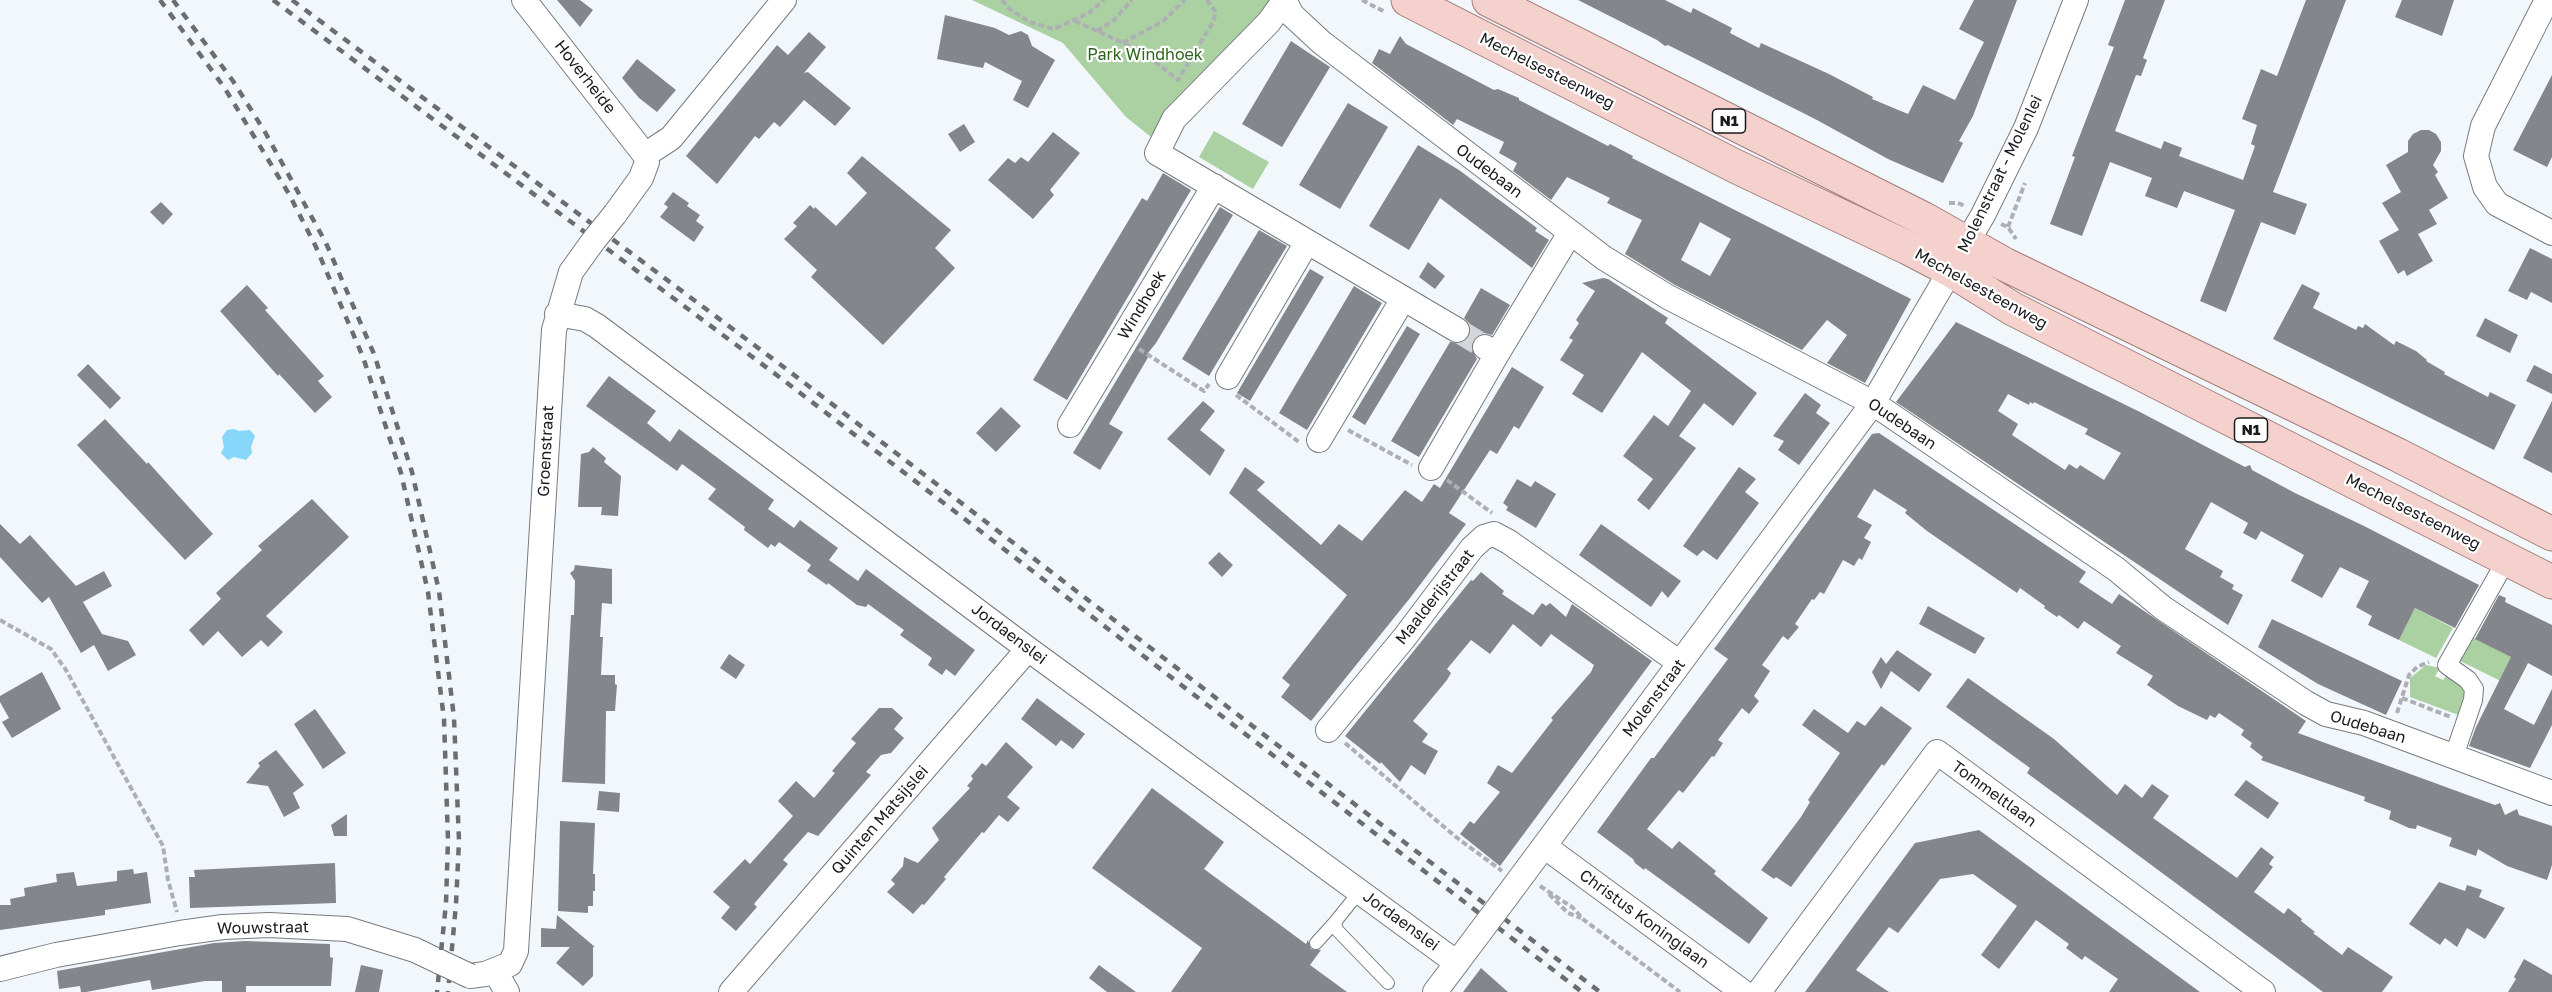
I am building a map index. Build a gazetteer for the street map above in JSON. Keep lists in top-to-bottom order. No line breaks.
{"streets":{"main road":["Mechelsesteenweg","N1"],"street":["Hoverheide","Oudebaan","Molenstraat - Molenlei","Windhoek","Groenstraat","Maalderijstraat","Jordaenslei","Molenstraat","Tommeltlaan","Quinten Matsijslei","Christus Koninglaan","Wouwstraat"]},"crossings":[["Mechelsesteenweg","Molenstraat - Molenlei"],["Hoverheide","Groenstraat"],["Oudebaan","Molenstraat - Molenlei"],["Oudebaan","Molenstraat"],["Molenstraat - Molenlei","Molenstraat"],["Groenstraat","Jordaenslei"],["Groenstraat","Wouwstraat"],["Maalderijstraat","Molenstraat"],["Jordaenslei","Molenstraat"],["Jordaenslei","Quinten Matsijslei"],["Molenstraat","Christus Koninglaan"]],"parks":["Park Windhoek"]}
